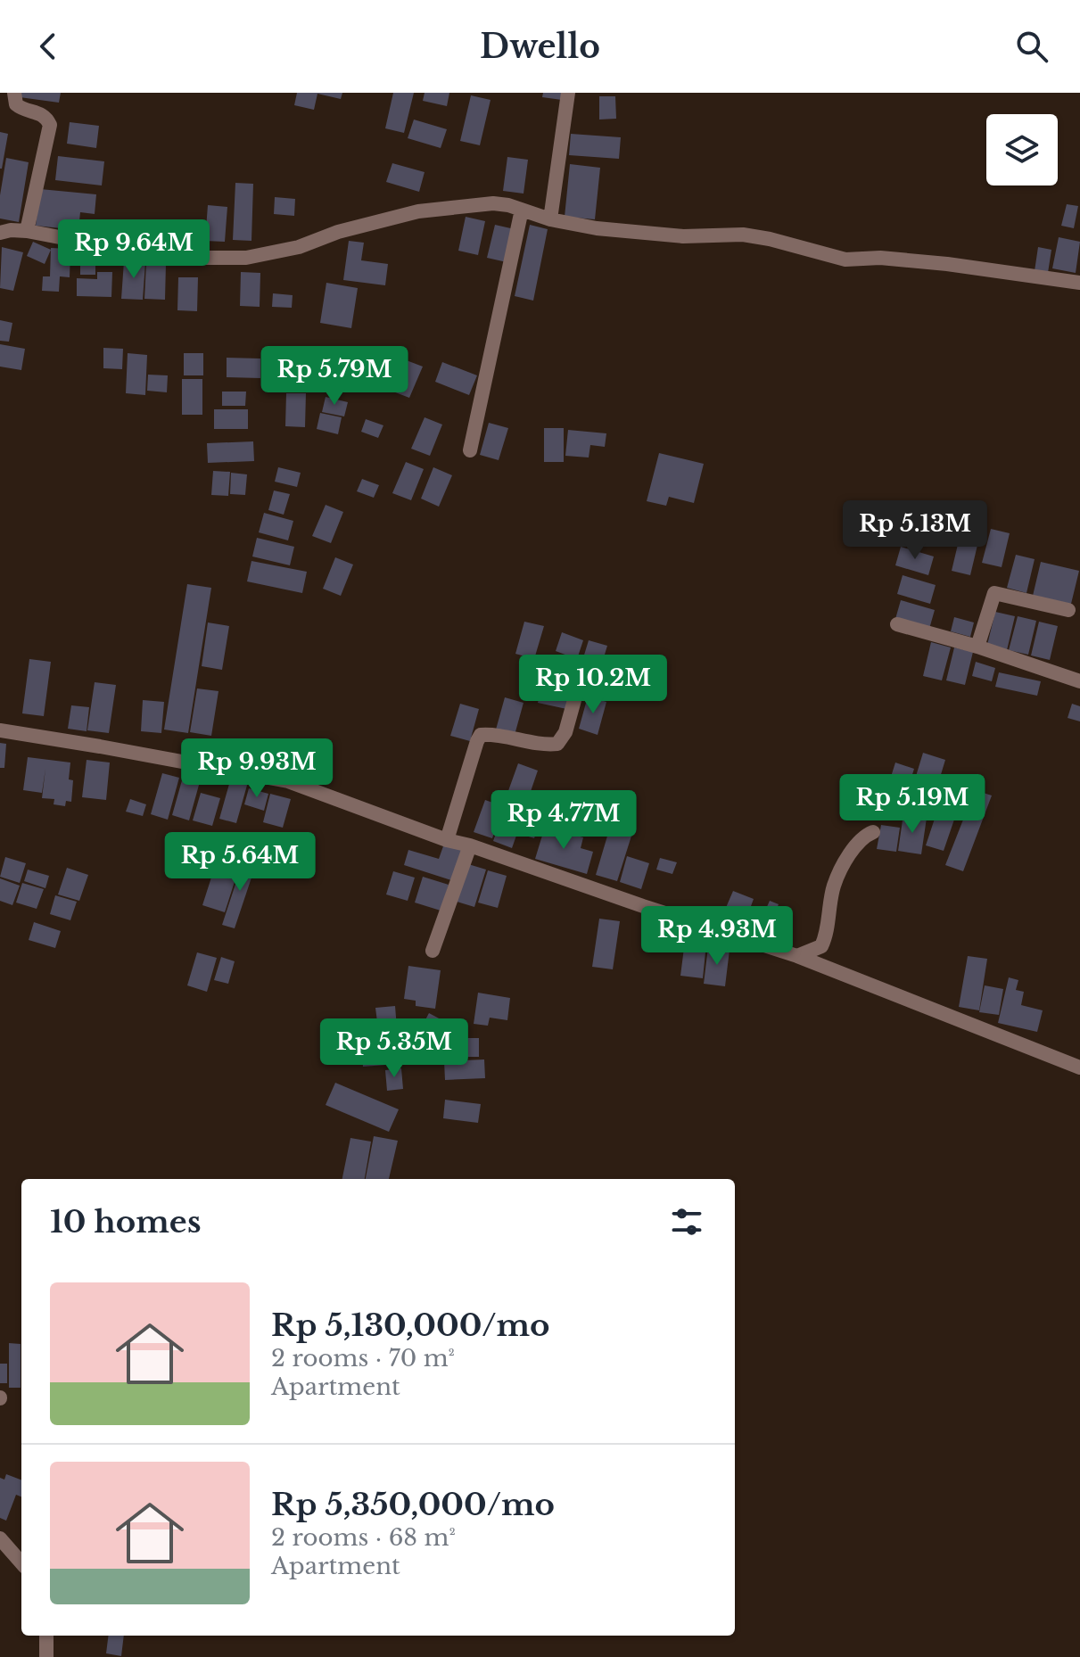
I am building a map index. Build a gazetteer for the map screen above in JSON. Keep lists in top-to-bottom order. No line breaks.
{"page":{"header":"Dwello","price":["Rp 9.64M","Rp 5.79M","Rp 5.13M","Rp 10.2M","Rp 9.93M","Rp 5.19M","Rp 4.77M","Rp 5.64M","Rp 4.93M","Rp 5.35M"],"heading":"10 homes","list":[{"name":"Rp 5,130,000/mo","note":"2 rooms · 70 m² · Apartment"},{"name":"Rp 5,350,000/mo","note":"2 rooms · 68 m² · Apartment"}]}}
